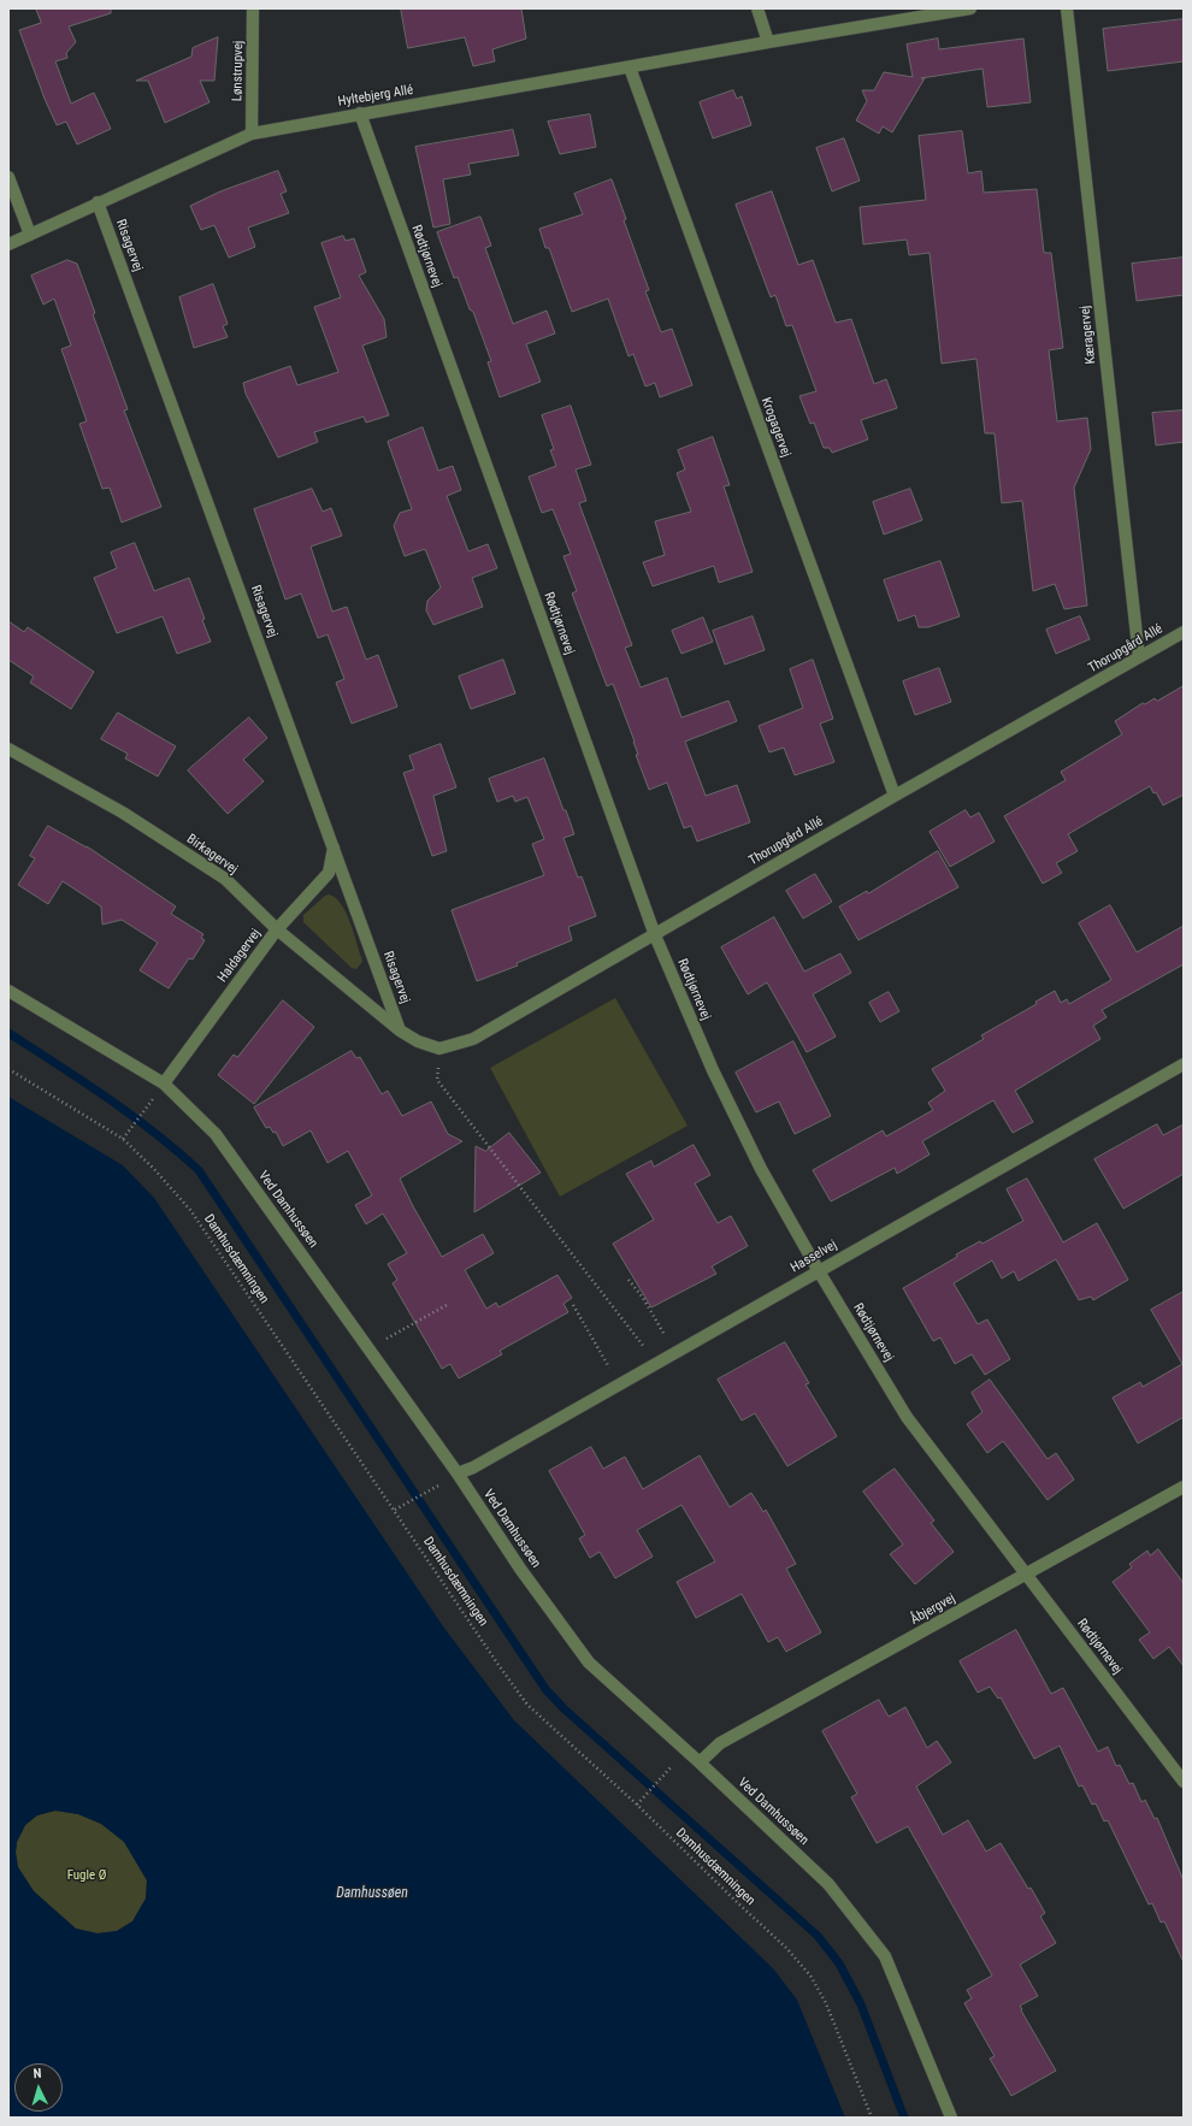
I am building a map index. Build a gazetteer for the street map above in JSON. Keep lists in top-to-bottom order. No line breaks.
{"streets":{"street":["Lønstrupvej","Hyltebjerg Allé","Risagervej","Rødtjørnevej","Kæragervej","Krogagervej","Thorupgård Allé","Birkagervej","Haldagervej","Ved Damhussøen","Hasselvej","Åbjergvej"],"path":["Damhusdæmningen"]},"crossings":[["Lønstrupvej","Hyltebjerg Allé"],["Hyltebjerg Allé","Risagervej"],["Hyltebjerg Allé","Rødtjørnevej"],["Hyltebjerg Allé","Krogagervej"],["Risagervej","Birkagervej"],["Risagervej","Haldagervej"],["Rødtjørnevej","Thorupgård Allé"],["Rødtjørnevej","Hasselvej"],["Rødtjørnevej","Åbjergvej"],["Kæragervej","Thorupgård Allé"],["Krogagervej","Thorupgård Allé"],["Birkagervej","Haldagervej"],["Haldagervej","Ved Damhussøen"],["Ved Damhussøen","Hasselvej"],["Ved Damhussøen","Åbjergvej"]],"water":["Damhussøen"],"parks":["Fugle Ø"],"north":"top"}
